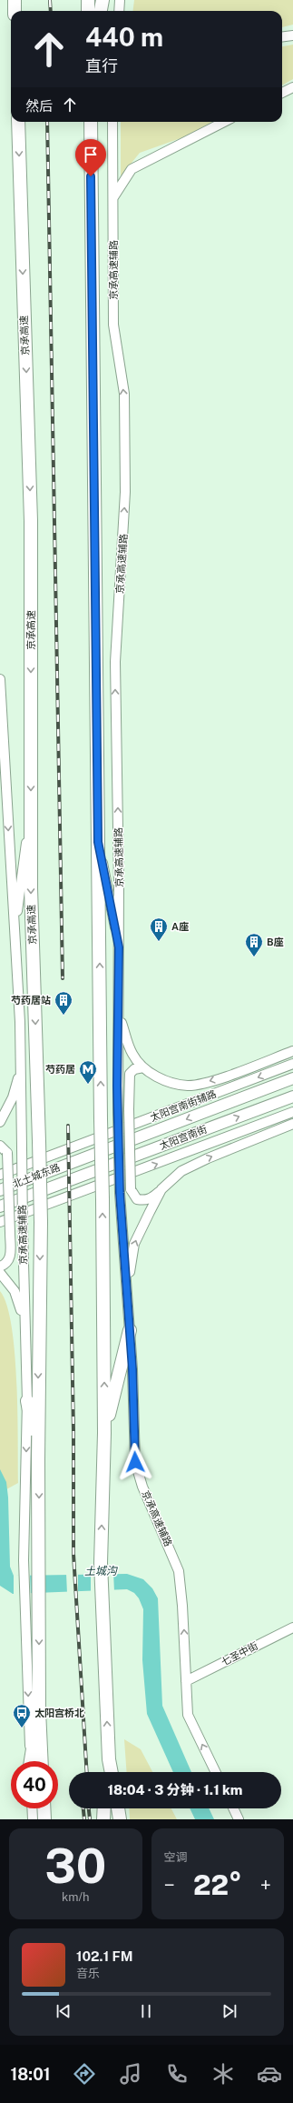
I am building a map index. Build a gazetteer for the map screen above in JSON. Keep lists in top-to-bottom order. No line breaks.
{"streets":{"highway":["京承高速"],"main road":["太阳宫南街","北土城东路"],"street":["京承高速辅路","太阳宫南街辅路","七圣中街"]},"crossings":[["京承高速辅路","七圣中街"],["太阳宫南街","北土城东路"]],"water":["土城沟"],"places":{"building":["A座","B座","芍药居站"],"metro station":["芍药居"],"bus stop":["太阳宫桥北"]},"page":{"turn":["440 m","直行"],"then":"然后","limit":"40","trip":"18:04 · 3 分钟 · 1.1 km","tile":[["30","km/h"],"空调"],"heat":["−","22°","+"],"song":["102.1 FM","音乐"],"tabs":"18:01"}}
